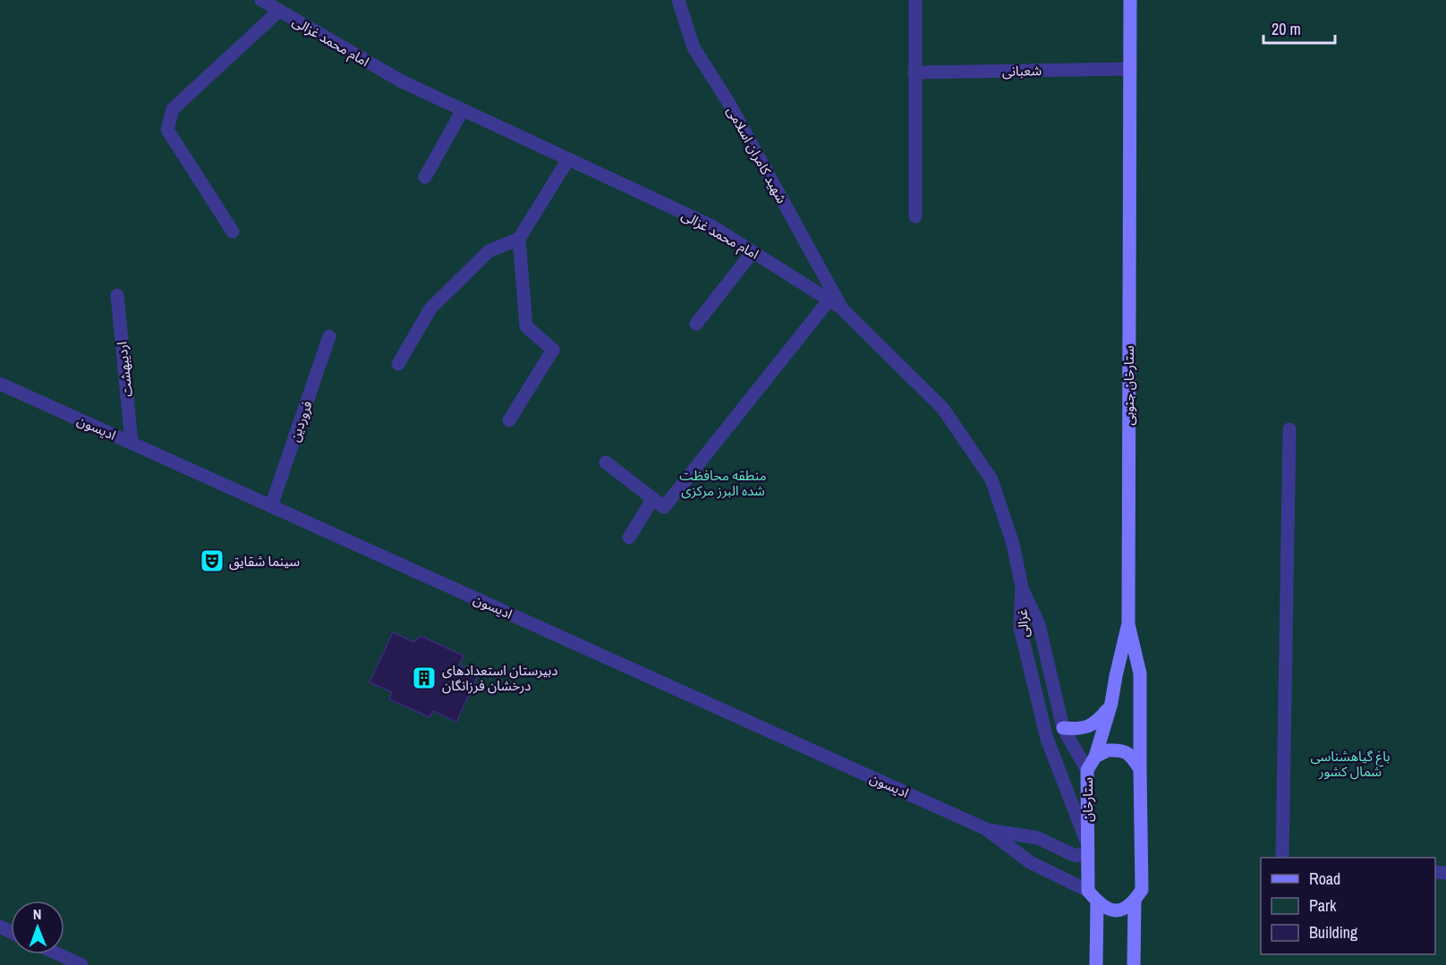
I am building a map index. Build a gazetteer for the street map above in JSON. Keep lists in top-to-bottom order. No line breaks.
{"streets":{"main road":["ستارخان جنوبی","ستارخان"],"street":["امام محمد غزالی","شعبانی","شهید کامران اسلامی","اردیبهشت","فروردین","ادیسون","غزالی"]},"crossings":[["امام محمد غزالی","شهید کامران اسلامی"],["امام محمد غزالی","غزالی"],["شعبانی","ستارخان جنوبی"],["اردیبهشت","ادیسون"],["ستارخان جنوبی","ستارخان"],["فروردین","ادیسون"],["ادیسون","غزالی"],["ادیسون","ستارخان"],["غزالی","ستارخان"]],"parks":["منطقه محافظت شده البرز مرکزی","باغ گیاهشناسی شمال کشور"],"places":{"theatre":["سینما شقایق"],"building":["دبیرستان استعدادهای درخشان فرزانگان"]},"legend":["Road","Park","Building"],"scale_bar":"20 m","north":"top"}
